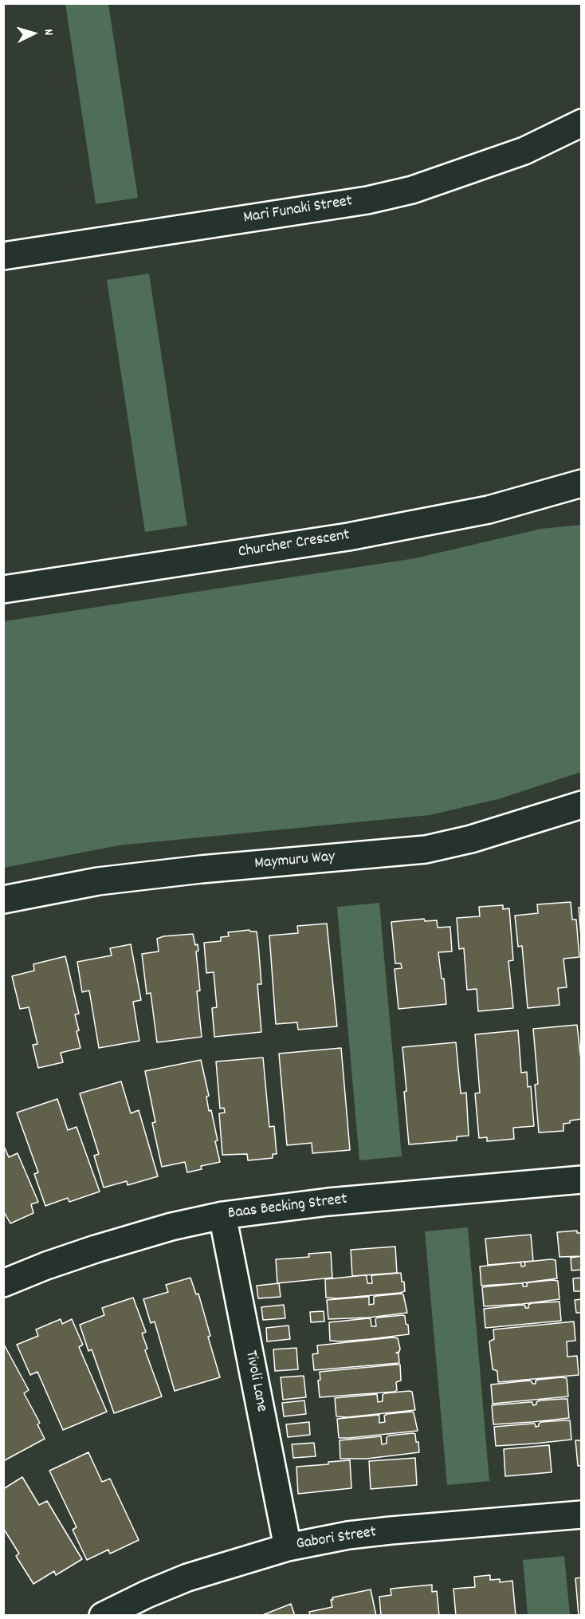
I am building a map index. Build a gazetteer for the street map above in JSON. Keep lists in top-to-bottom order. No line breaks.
{"streets":{"street":["Mari Funaki Street","Churcher Crescent","Maymuru Way","Baas Becking Street","Tivoli Lane","Gabori Street"]},"crossings":[["Baas Becking Street","Tivoli Lane"],["Tivoli Lane","Gabori Street"]],"north":"right"}
